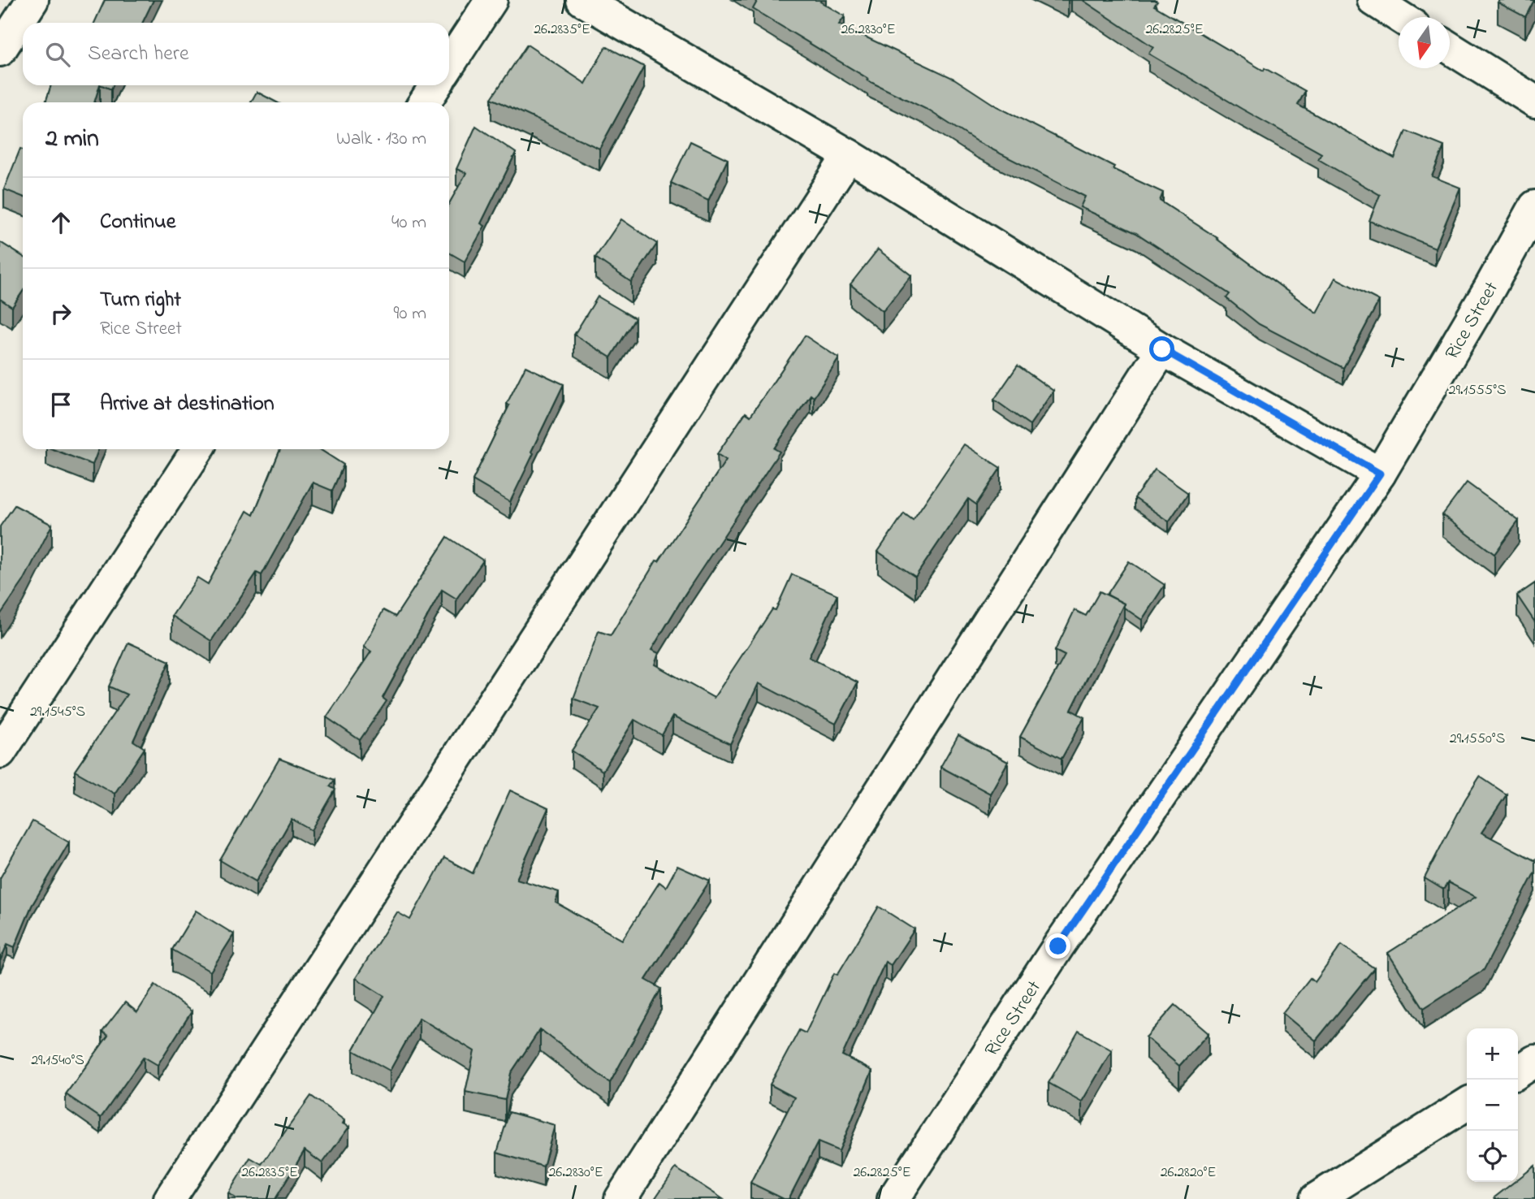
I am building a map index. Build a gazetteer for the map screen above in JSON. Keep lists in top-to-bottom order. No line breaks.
{"streets":{"street":["Rice Street"]},"north":"bottom","page":{"search":"Search here","heading":["2 min","Walk · 130 m"],"list":[["Continue","40 m"],["Turn right","Rice Street","90 m"],"Arrive at destination"],"map_buttons":["+","−"]},"coordinates":["26.2835°E","26.2830°E","26.2825°E","29.1555°S","29.1545°S","29.1550°S","29.1540°S","26.2820°E"]}
